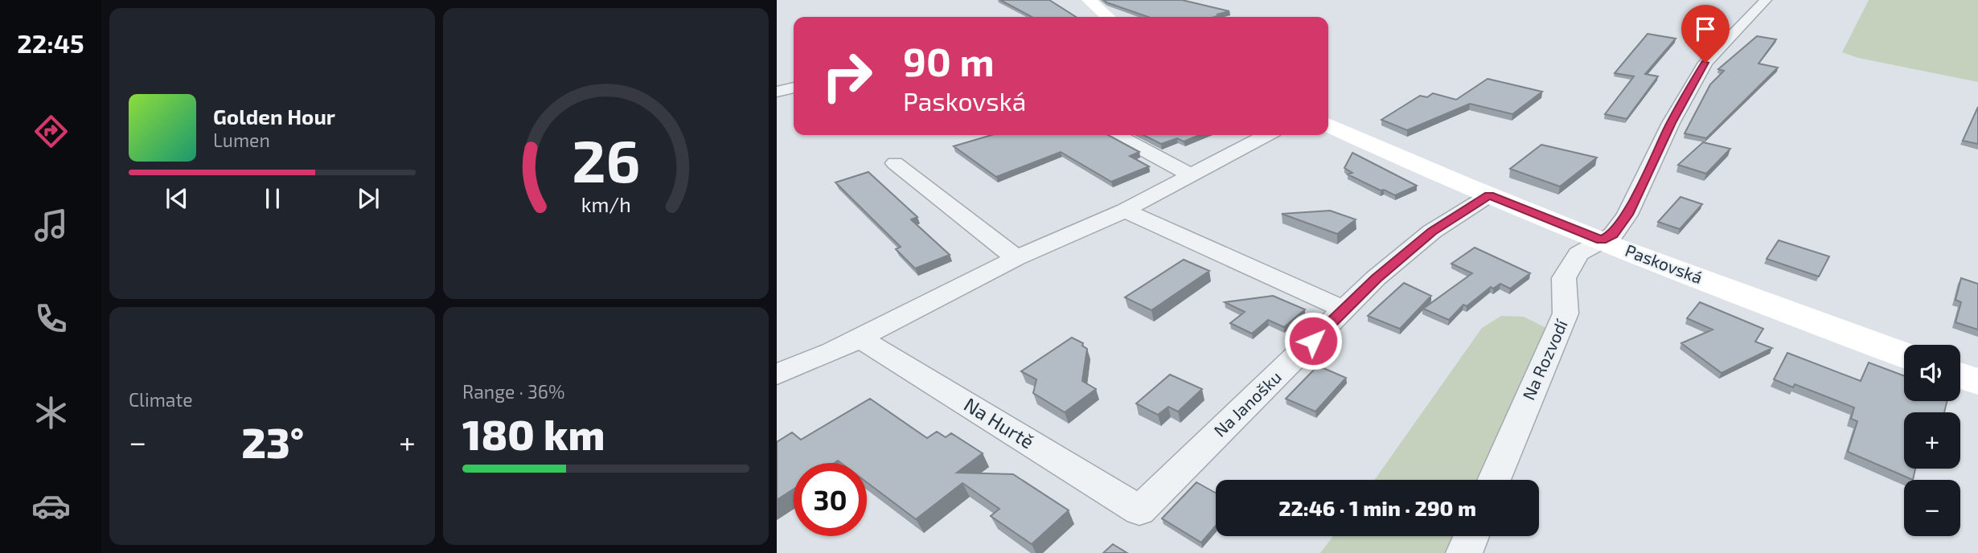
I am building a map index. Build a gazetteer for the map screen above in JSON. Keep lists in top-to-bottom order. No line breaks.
{"streets":{"street":["Paskovská","Na Rozvodí","Na Janošku","Na Hurtě"]},"crossings":[["Paskovská","Na Rozvodí"],["Paskovská","Na Janošku"],["Na Janošku","Na Hurtě"]],"page":{"tabs":"22:45","turn":["90 m","Paskovská"],"song":["Golden Hour","Lumen"],"tile":["Climate",["Range · 36%","180 km"]],"map_buttons":["+","−"],"heat":["−","23°","+"],"limit":"30","trip":"22:46 · 1 min · 290 m","gauge":["26","km/h"]}}
